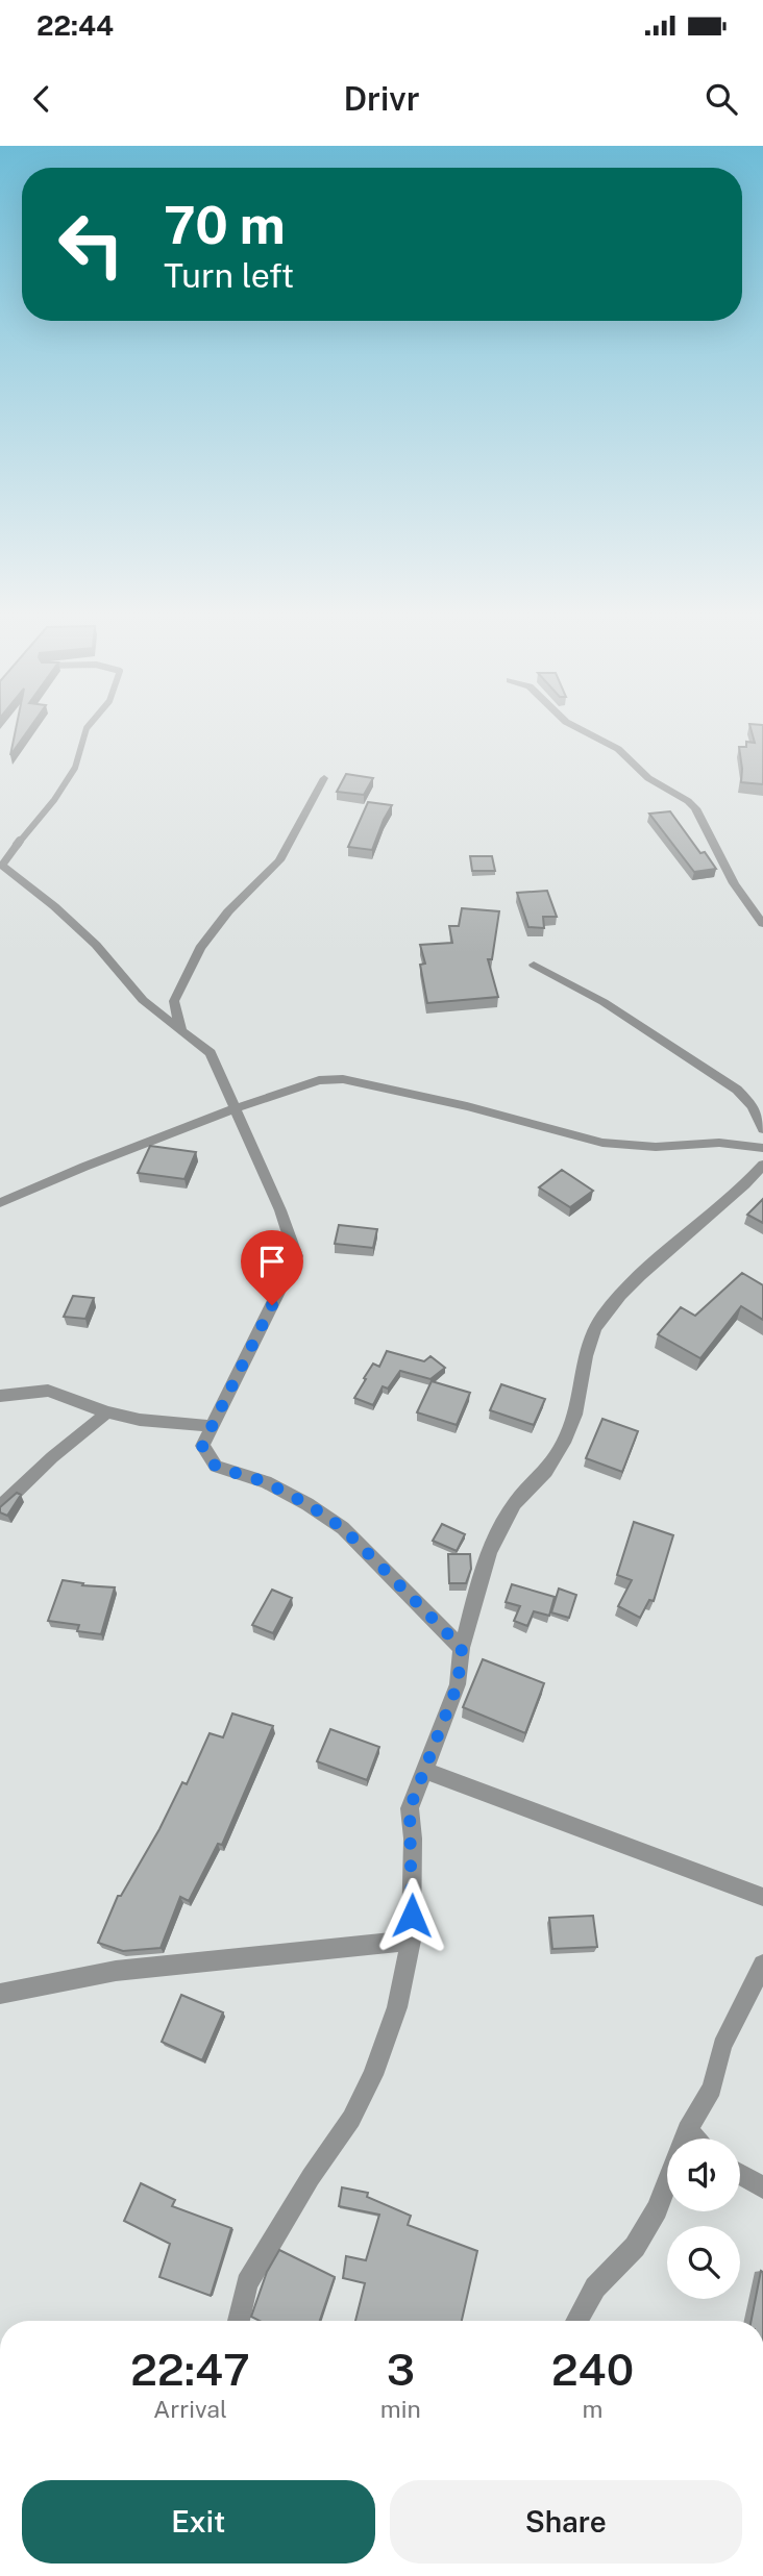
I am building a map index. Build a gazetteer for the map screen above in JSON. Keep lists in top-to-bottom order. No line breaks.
{"page":{"status":"22:44","header":"Drivr","turn":["70 m","Turn left"],"eta":["22:47","Arrival","3","min","240","m"],"buttons":["Exit","Share"]}}
